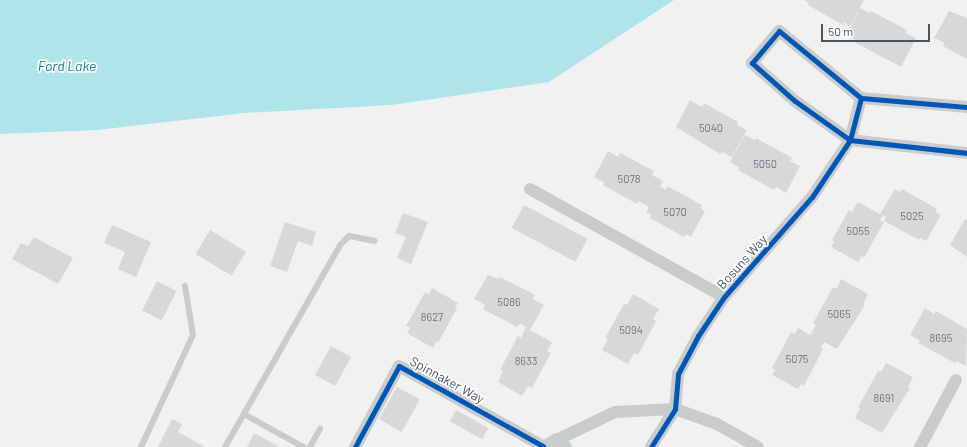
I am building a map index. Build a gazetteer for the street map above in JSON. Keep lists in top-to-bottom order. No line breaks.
{"streets":{"street":["Bosuns Way","Spinnaker Way"]},"crossings":[["Bosuns Way","Spinnaker Way"]],"water":["Ford Lake"],"house_numbers":["5040","5050","5078","5070","5025","5055","5086","5065","8627","5094","8695","5075","8633","8691"],"scale_bar":"50 m"}
